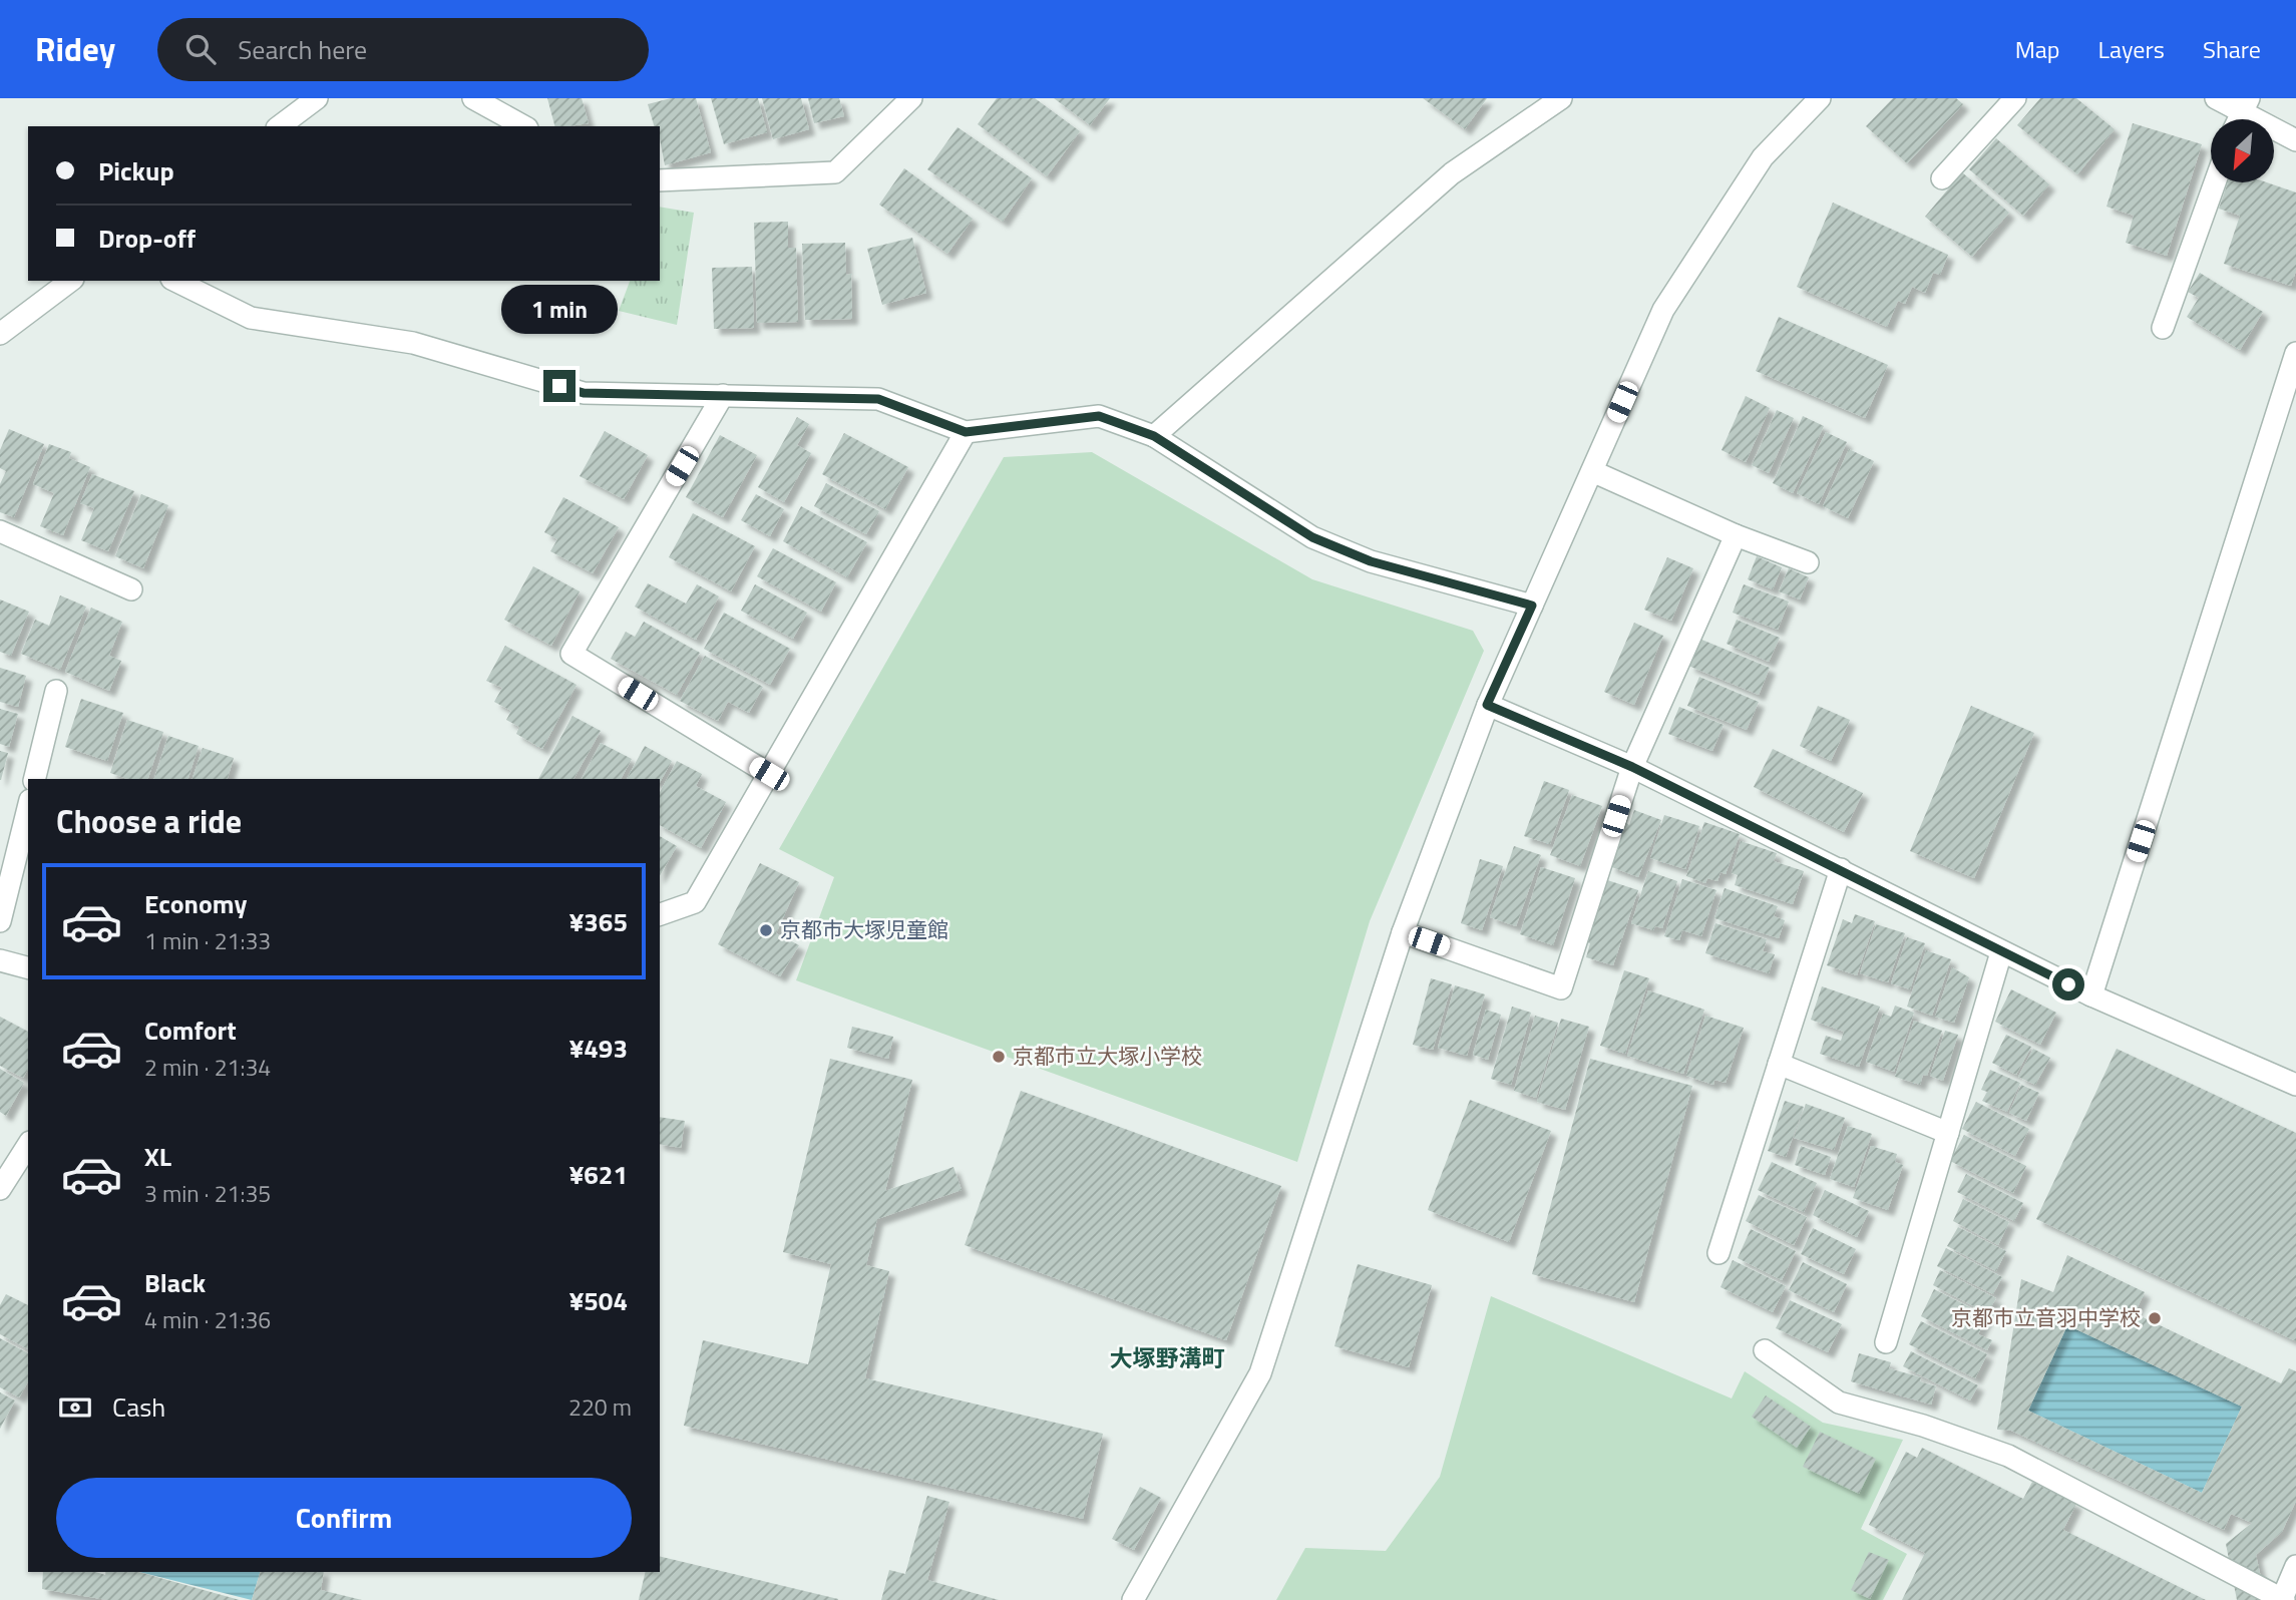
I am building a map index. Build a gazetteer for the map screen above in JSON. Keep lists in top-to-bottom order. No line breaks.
{"districts":["大塚野溝町"],"places":["京都市大塚児童館","京都市立大塚小学校","京都市立音羽中学校"],"north":"bottom left","page":{"header":"Ridey","search":"Search here","nav":["Map","Layers","Share"],"banner":["Pickup","Drop-off"],"bubble":"1 min","heading":"Choose a ride","list":[{"name":"Economy","note":"1 min · 21:33","value":"¥365"},{"name":"Comfort","note":"2 min · 21:34","value":"¥493"},{"name":"XL","note":"3 min · 21:35","value":"¥621"},{"name":"Black","note":"4 min · 21:36","value":"¥504"}],"pay":["Cash","220 m"],"buttons":"Confirm"}}
